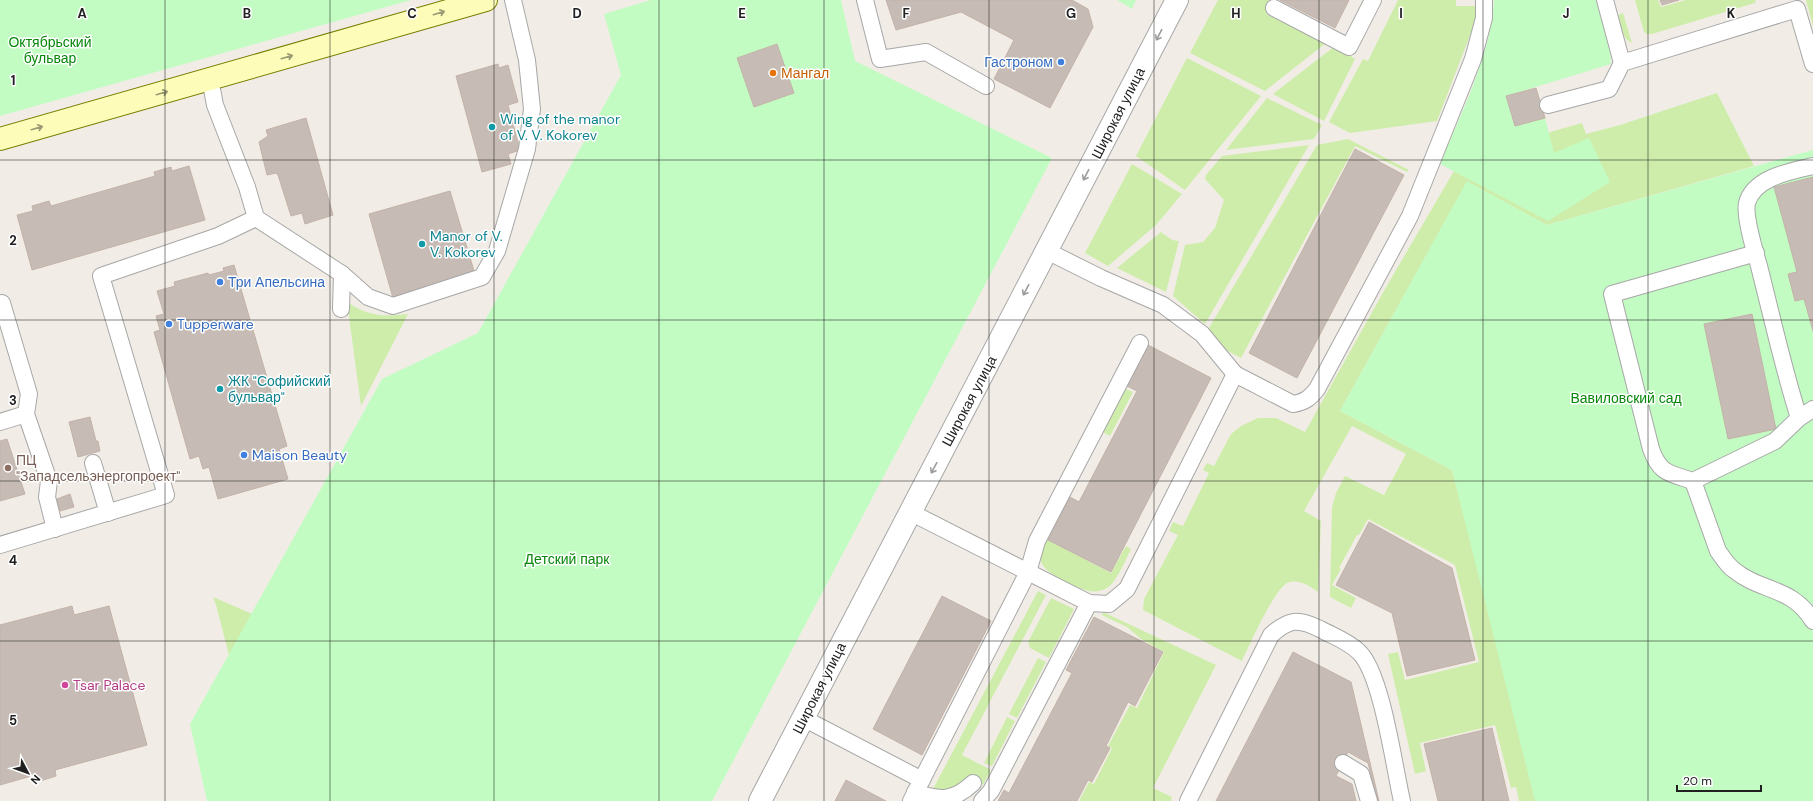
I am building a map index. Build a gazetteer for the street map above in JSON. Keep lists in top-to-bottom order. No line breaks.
{"streets":{"street":["Широкая улица"]},"one_way":["Широкая улица"],"parks":["Октябрьский бульвар","Вавиловский сад","Детский парк"],"places":["Гастроном","Мангал","Wing of the manor of V. V. Kokorev","Manor of V. V. Kokorev","Три Апельсина","Tupperware","ЖК \"Софийский бульвар\"","Maison Beauty","ПЦ \"Западсельэнергопроект\"","Tsar Palace"],"scale_bar":"20 m","north":"bottom right","grid":{"columns":["A","B","C","D","E","F","G","H","I","J","K"],"rows":["1","2","3","4","5"]}}
